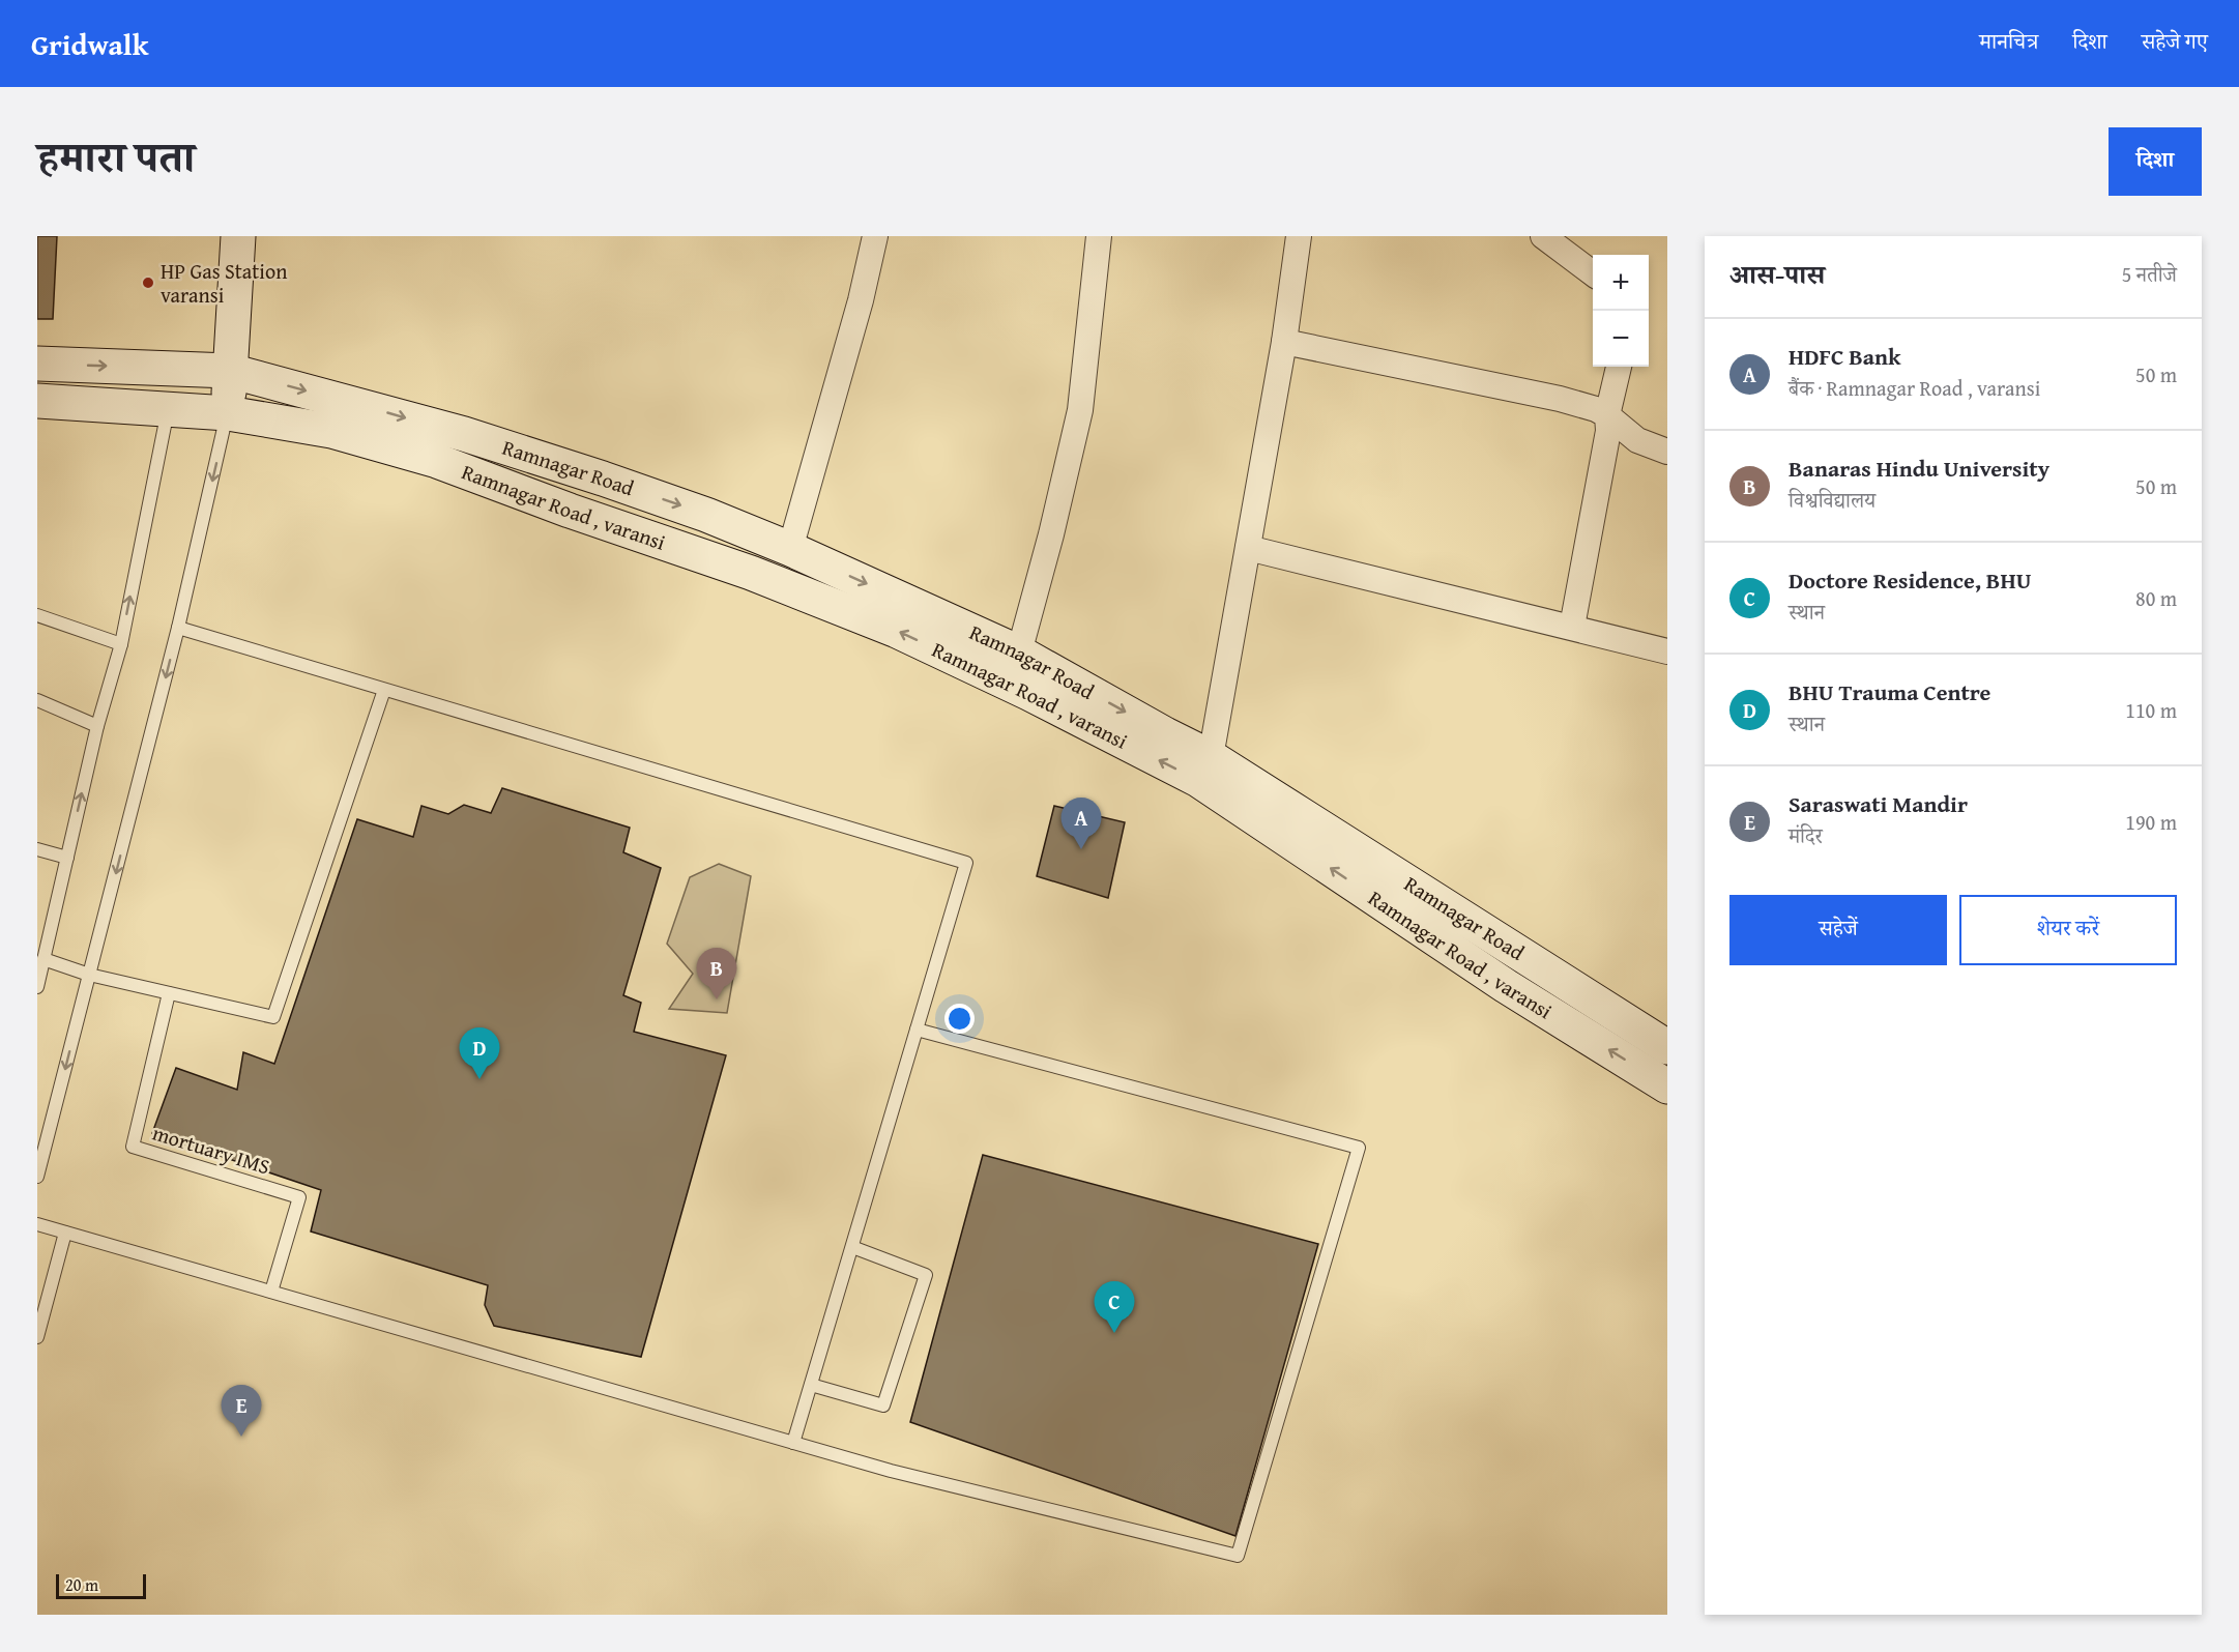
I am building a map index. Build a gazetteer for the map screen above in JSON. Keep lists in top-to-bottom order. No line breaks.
{"streets":{"main road":["Ramnagar Road","Ramnagar Road , varansi"],"lane":["mortuary IMS"]},"crossings":[["Ramnagar Road","Ramnagar Road , varansi"]],"one_way":["Ramnagar Road","Ramnagar Road , varansi"],"places":["HP Gas Station varansi"],"scale_bar":"20 m","page":{"header":"Gridwalk","nav":["मानचित्र","दिशा","सहेजे गए"],"title":"हमारा पता","buttons":["दिशा",["सहेजें","शेयर करें"]],"heading":["आस-पास","5 नतीजे"],"map_buttons":["+","−"],"list":[{"mark":"A","name":"HDFC Bank","note":"बैंक · Ramnagar Road , varansi","value":"50 m"},{"mark":"B","name":"Banaras Hindu University","note":"विश्वविद्यालय","value":"50 m"},{"mark":"C","name":"Doctore Residence, BHU","note":"स्थान","value":"80 m"},{"mark":"D","name":"BHU Trauma Centre","note":"स्थान","value":"110 m"},{"mark":"E","name":"Saraswati Mandir","note":"मंदिर","value":"190 m"}],"pins":["A","B","D","C","E"],"scale":"20 m"}}
